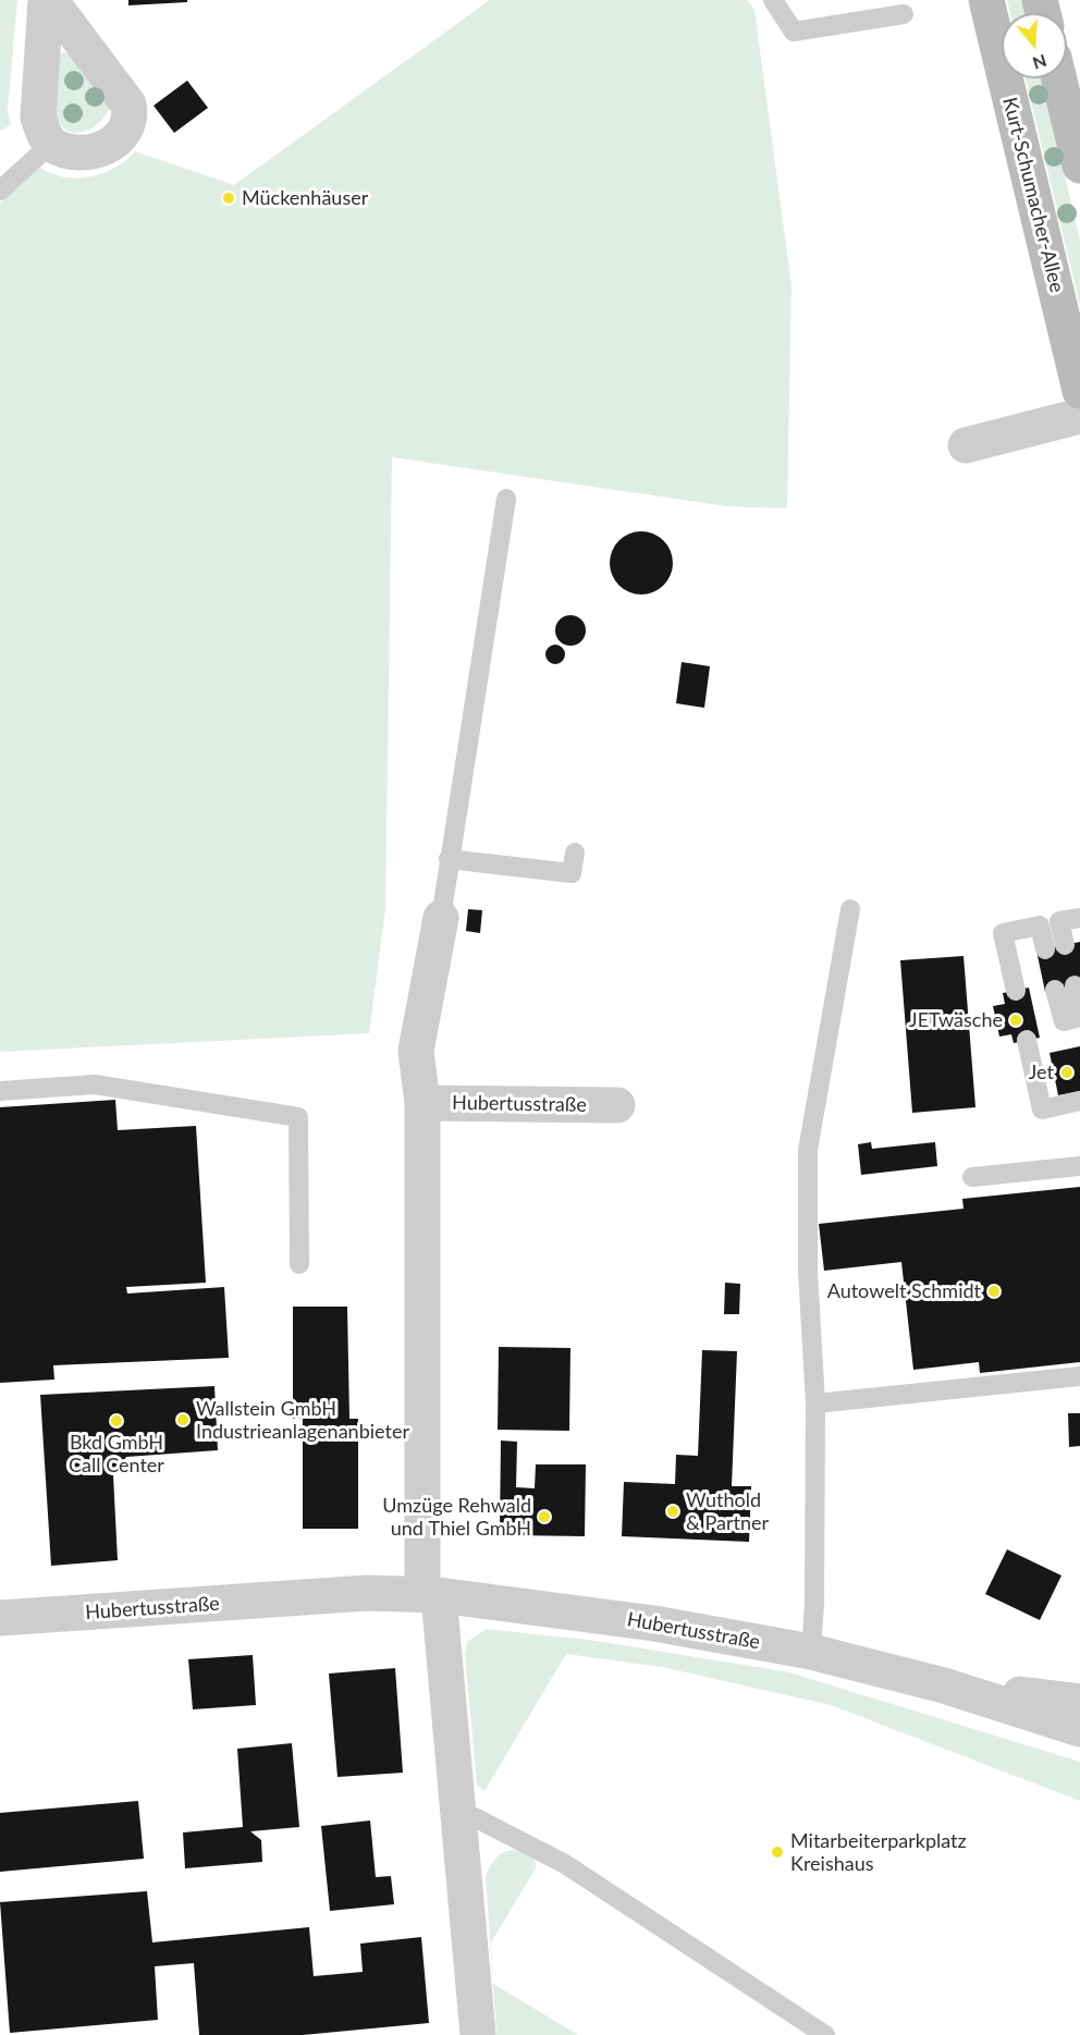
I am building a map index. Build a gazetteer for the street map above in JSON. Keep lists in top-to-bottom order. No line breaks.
{"streets":{"main road":["Kurt-Schumacher-Allee"],"street":["Hubertusstraße"]},"places":["Mückenhäuser","JETwäsche","Jet","Autowelt Schmidt","Wallstein GmbH Industrieanlagenanbieter","Bkd GmbH Call Center","Wuthold & Partner","Umzüge Rehwald und Thiel GmbH","Mitarbeiterparkplatz Kreishaus"],"north":"bottom"}
